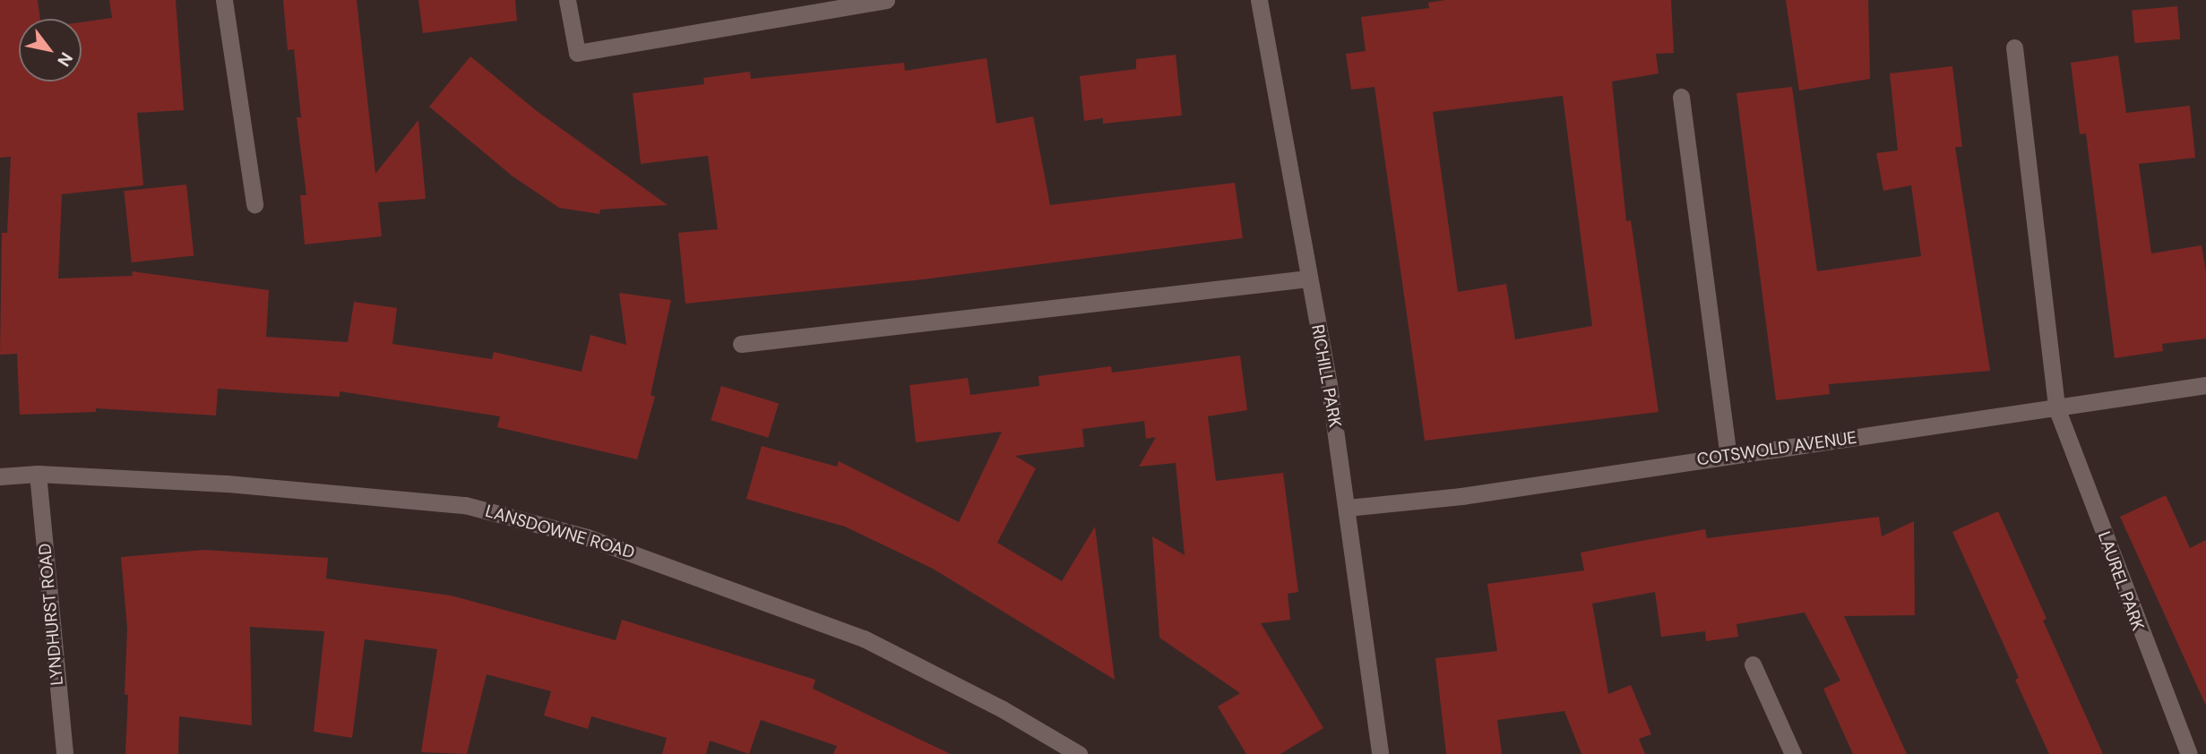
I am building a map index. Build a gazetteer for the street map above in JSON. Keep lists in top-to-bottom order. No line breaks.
{"streets":{"street":["RICHILL PARK","COTSWOLD AVENUE","LANSDOWNE ROAD","LAUREL PARK","LYNDHURST ROAD"]},"crossings":[["RICHILL PARK","COTSWOLD AVENUE"],["COTSWOLD AVENUE","LAUREL PARK"],["LANSDOWNE ROAD","LYNDHURST ROAD"]],"north":"bottom right"}
